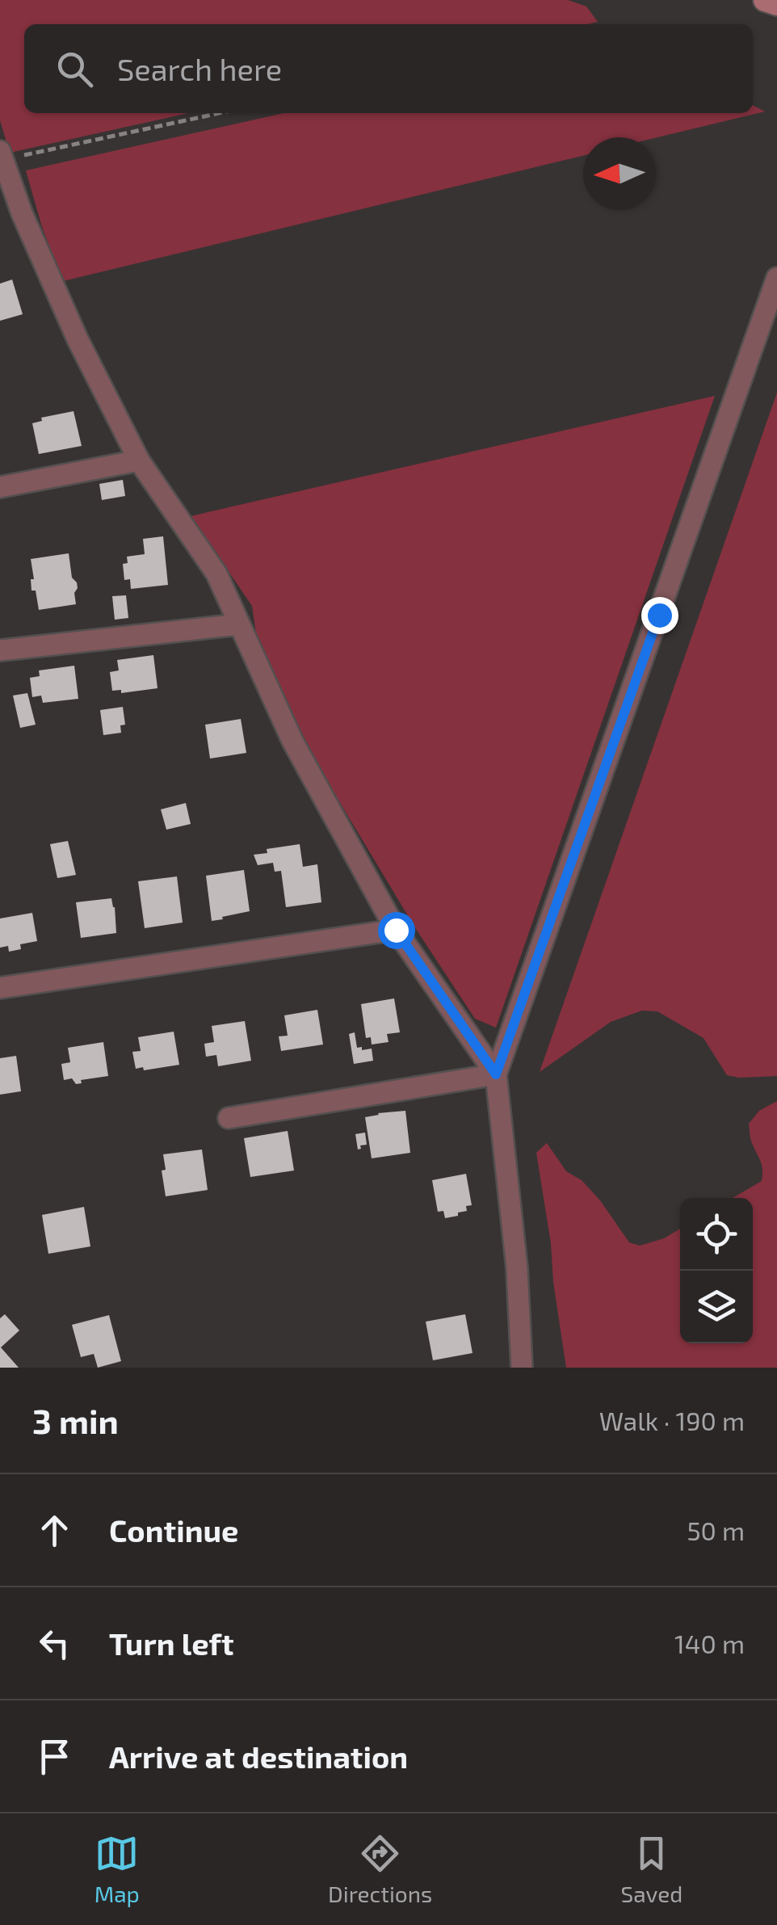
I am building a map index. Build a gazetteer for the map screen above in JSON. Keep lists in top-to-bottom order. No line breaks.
{"north":"left","page":{"search":"Search here","heading":["3 min","Walk · 190 m"],"list":[["Continue","50 m"],["Turn left","140 m"],"Arrive at destination"],"nav":["Map","Directions","Saved"]}}
